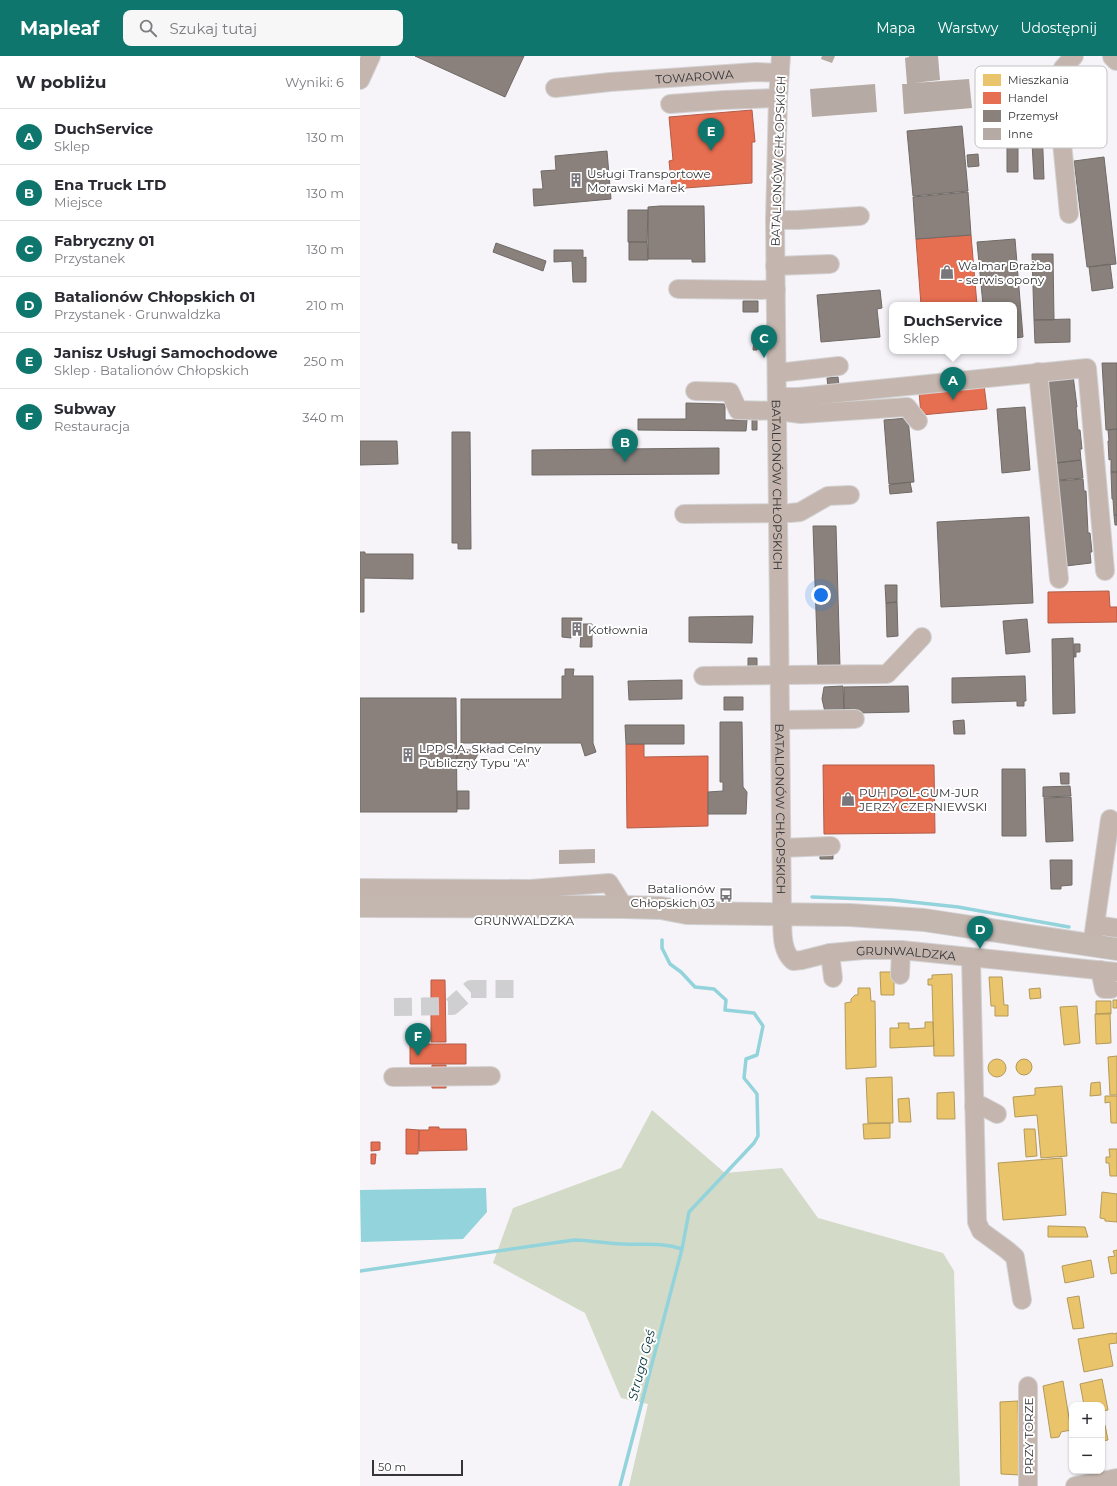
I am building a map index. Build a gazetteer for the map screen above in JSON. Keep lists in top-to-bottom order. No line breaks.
{"streets":{"main road":["GRUNWALDZKA"],"street":["TOWAROWA","BATALIONÓW CHŁOPSKICH","PRZY TORZE"]},"crossings":[["TOWAROWA","BATALIONÓW CHŁOPSKICH"],["BATALIONÓW CHŁOPSKICH","GRUNWALDZKA"]],"water":["Struga Gęś"],"places":{"building":["Usługi Transportowe Morawski Marek","Kotłownia","LPP S.A. Skład Celny Publiczny Typu \"A\""],"shop":["Walmar Drażba - serwis opony","PUH POL-GUM-JUR JERZY CZERNIEWSKI"],"bus stop":["Batalionów Chłopskich 03"]},"legend":["Mieszkania","Handel","Przemysł","Inne"],"scale_bar":"50 m","page":{"header":"Mapleaf","search":"Szukaj tutaj","nav":["Mapa","Warstwy","Udostępnij"],"heading":["W pobliżu","Wyniki: 6"],"list":[{"mark":"A","name":"DuchService","note":"Sklep","value":"130 m"},{"mark":"B","name":"Ena Truck LTD","note":"Miejsce","value":"130 m"},{"mark":"C","name":"Fabryczny 01","note":"Przystanek","value":"130 m"},{"mark":"D","name":"Batalionów Chłopskich 01","note":"Przystanek · Grunwaldzka","value":"210 m"},{"mark":"E","name":"Janisz Usługi Samochodowe","note":"Sklep · Batalionów Chłopskich","value":"250 m"},{"mark":"F","name":"Subway","note":"Restauracja","value":"340 m"}],"pins":["E","C","A","B","D","F"],"popup":["DuchService","Sklep"],"map_buttons":["+","−"],"scale":"50 m"}}
